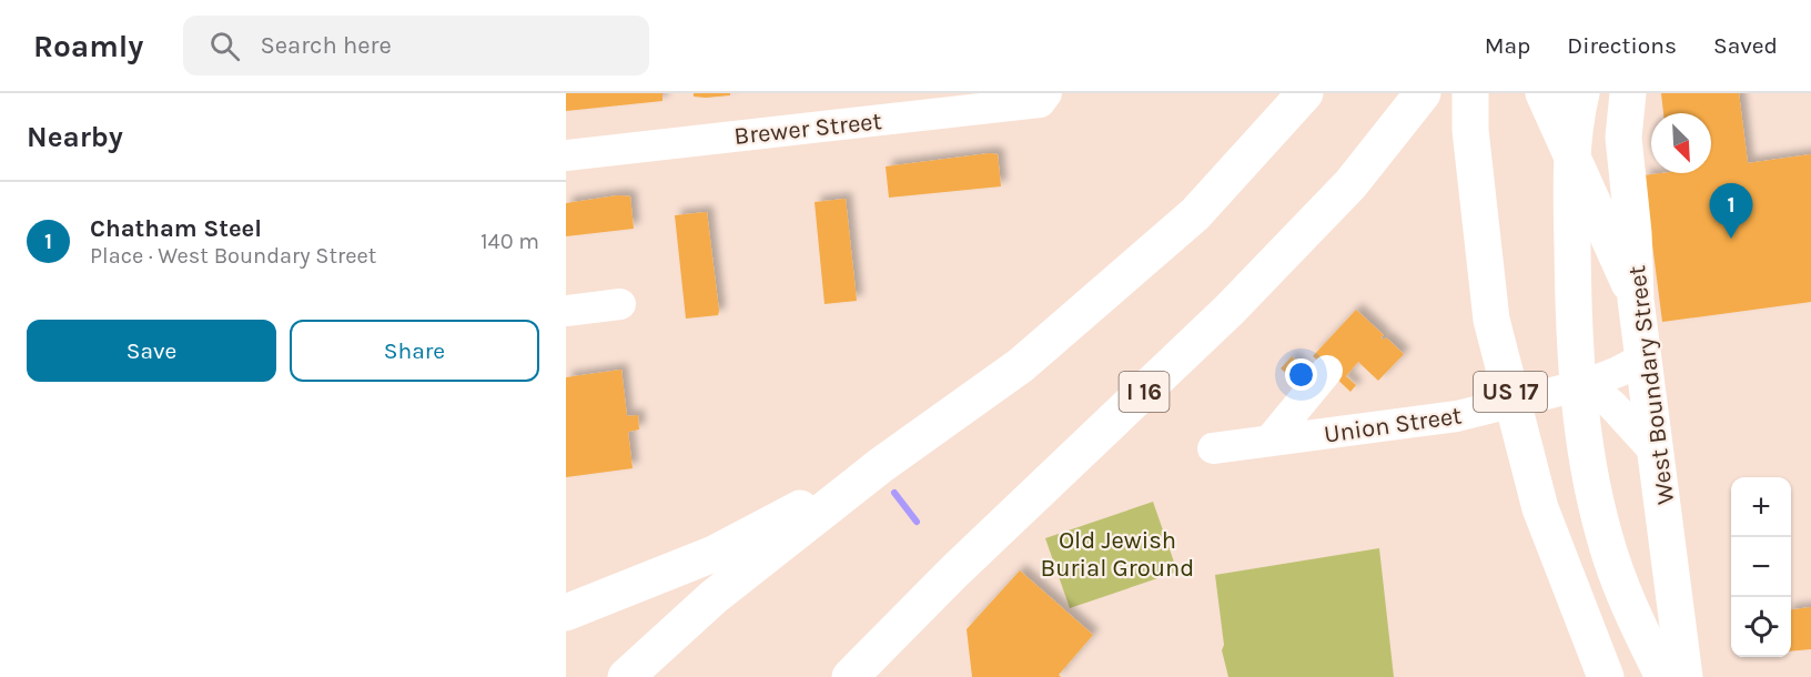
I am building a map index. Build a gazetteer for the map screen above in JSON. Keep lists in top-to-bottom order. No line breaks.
{"streets":{"main road":["West Boundary Street","I 16","US 17"],"street":["Brewer Street","Union Street"]},"crossings":[["West Boundary Street","Union Street"]],"parks":["Old Jewish Burial Ground"],"north":"bottom right","page":{"header":"Roamly","search":"Search here","nav":["Map","Directions","Saved"],"heading":"Nearby","list":[{"mark":"1","name":"Chatham Steel","note":"Place · West Boundary Street","value":"140 m"}],"pins":"1","buttons":["Save","Share"],"map_buttons":["+","−"]}}
